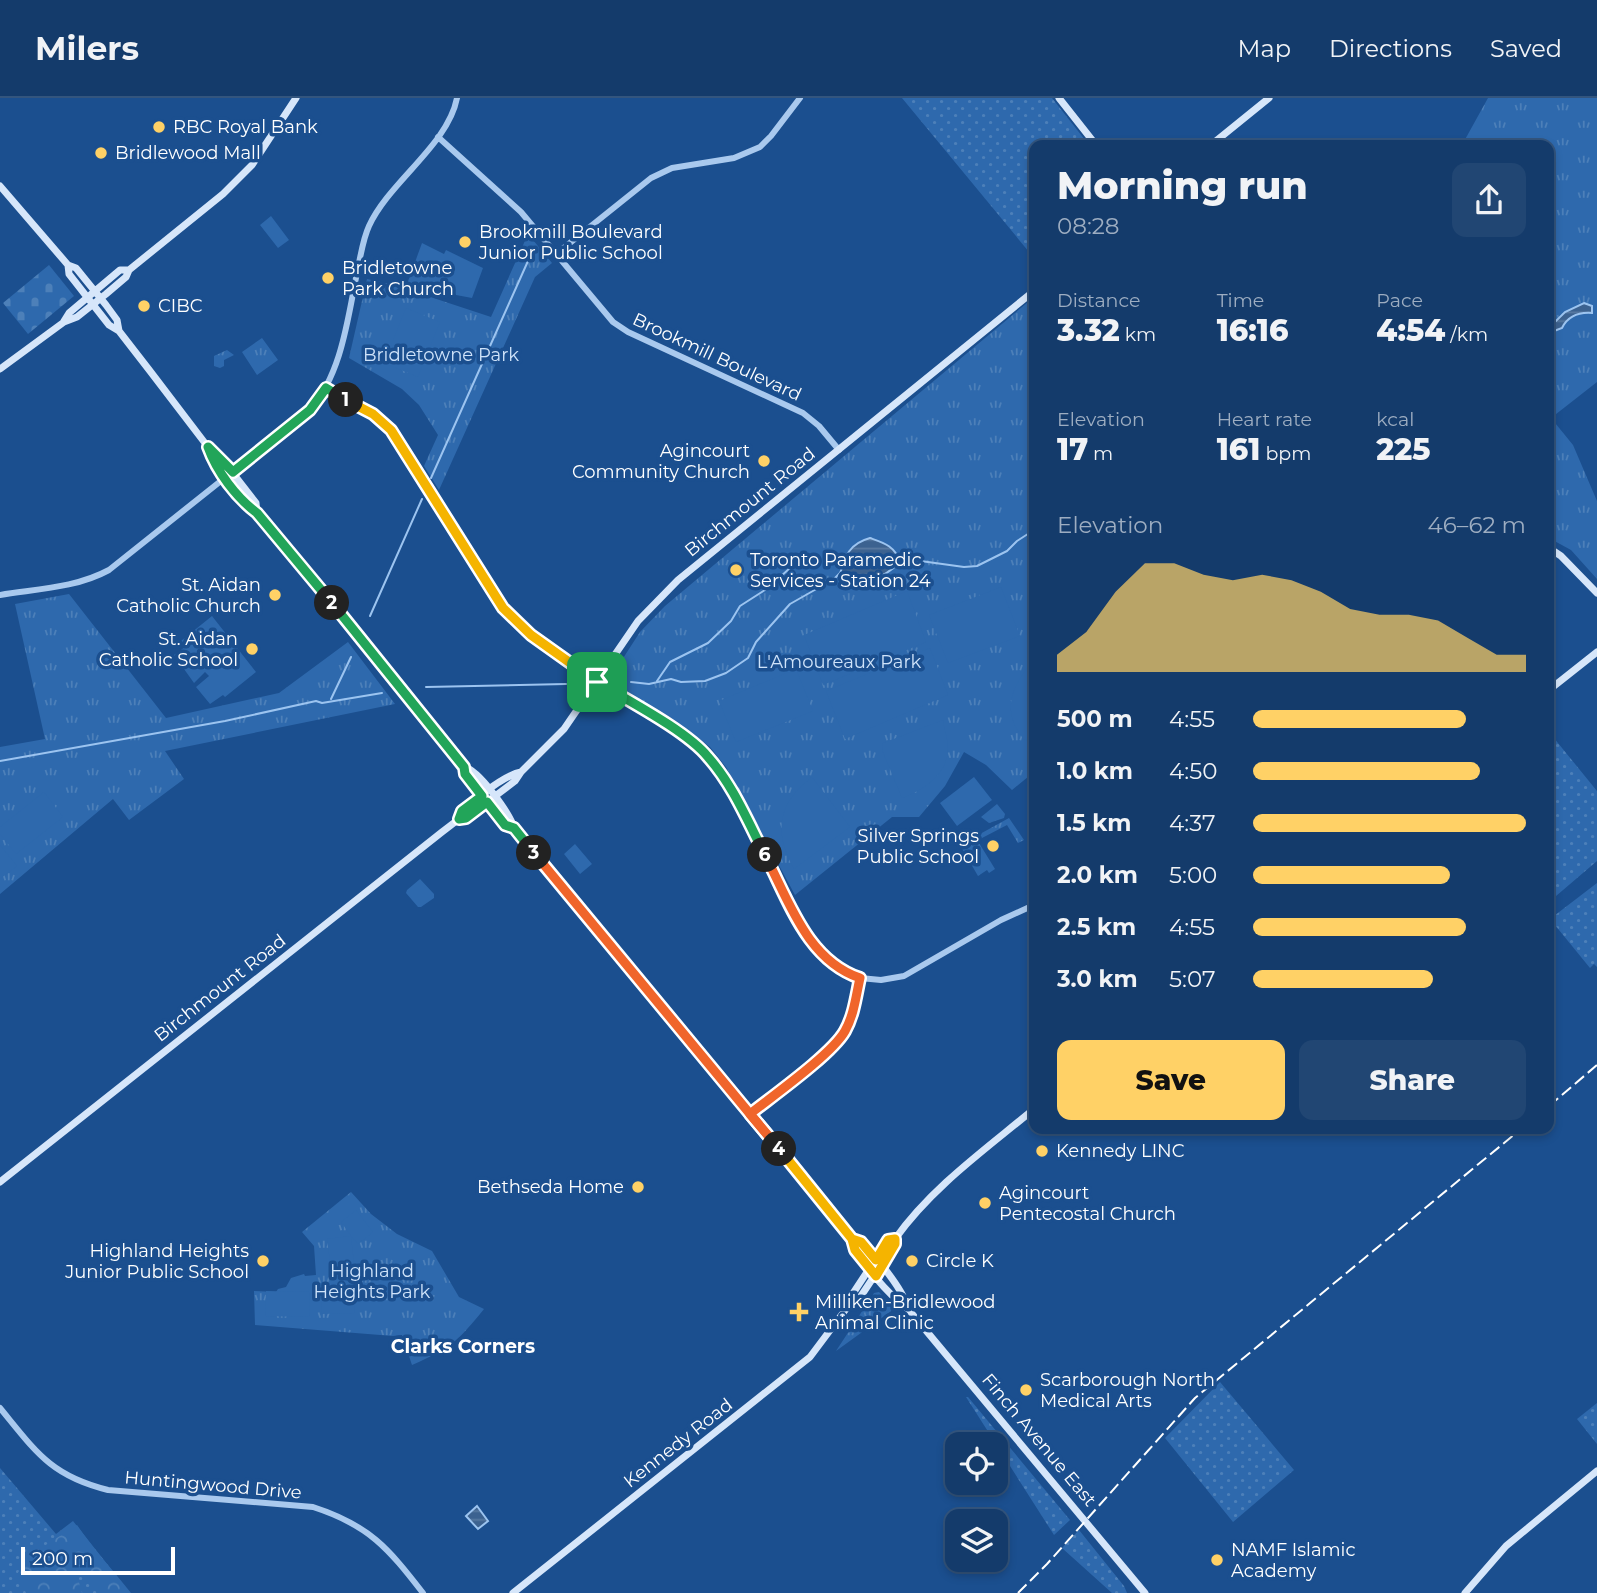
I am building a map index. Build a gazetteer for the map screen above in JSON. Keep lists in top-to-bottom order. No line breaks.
{"streets":{"main road":["Birchmount Road","Finch Avenue East","Kennedy Road"],"street":["Brookmill Boulevard","Huntingwood Drive"]},"crossings":[["Brookmill Boulevard","Birchmount Road"],["Birchmount Road","Finch Avenue East"],["Finch Avenue East","Kennedy Road"]],"districts":["Clarks Corners"],"parks":["Bridletowne Park","L'Amoureaux Park","Highland Heights Park"],"places":{"other":["RBC Royal Bank","Bridlewood Mall","Brookmill Boulevard Junior Public School","Bridletowne Park Church","CIBC","Agincourt Community Church","Toronto Paramedic Services - Station 24","St. Aidan Catholic Church","St. Aidan Catholic School","Silver Springs Public School","Kennedy LINC","Bethseda Home","Agincourt Pentecostal Church","Highland Heights Junior Public School","Circle K","Scarborough North Medical Arts","NAMF Islamic Academy"],"health":["Milliken-Bridlewood Animal Clinic"]},"scale_bar":"200 m","page":{"header":"Milers","nav":["Map","Directions","Saved"],"heading":["Morning run","08:28"],"stats":[["Distance","3.32 km"],["Time","16:16"],["Pace","4:54 /km"],["Elevation","17 m"],["Heart rate","161 bpm"],["kcal","225"]],"pins":["1","2","3","6","4"],"chart":["Elevation","46–62 m"],"list":[{"name":"500 m","note":"4:55"},{"name":"1.0 km","note":"4:50"},{"name":"1.5 km","note":"4:37"},{"name":"2.0 km","note":"5:00"},{"name":"2.5 km","note":"4:55"},{"name":"3.0 km","note":"5:07"}],"buttons":["Save","Share"],"scale":"200 m"}}
